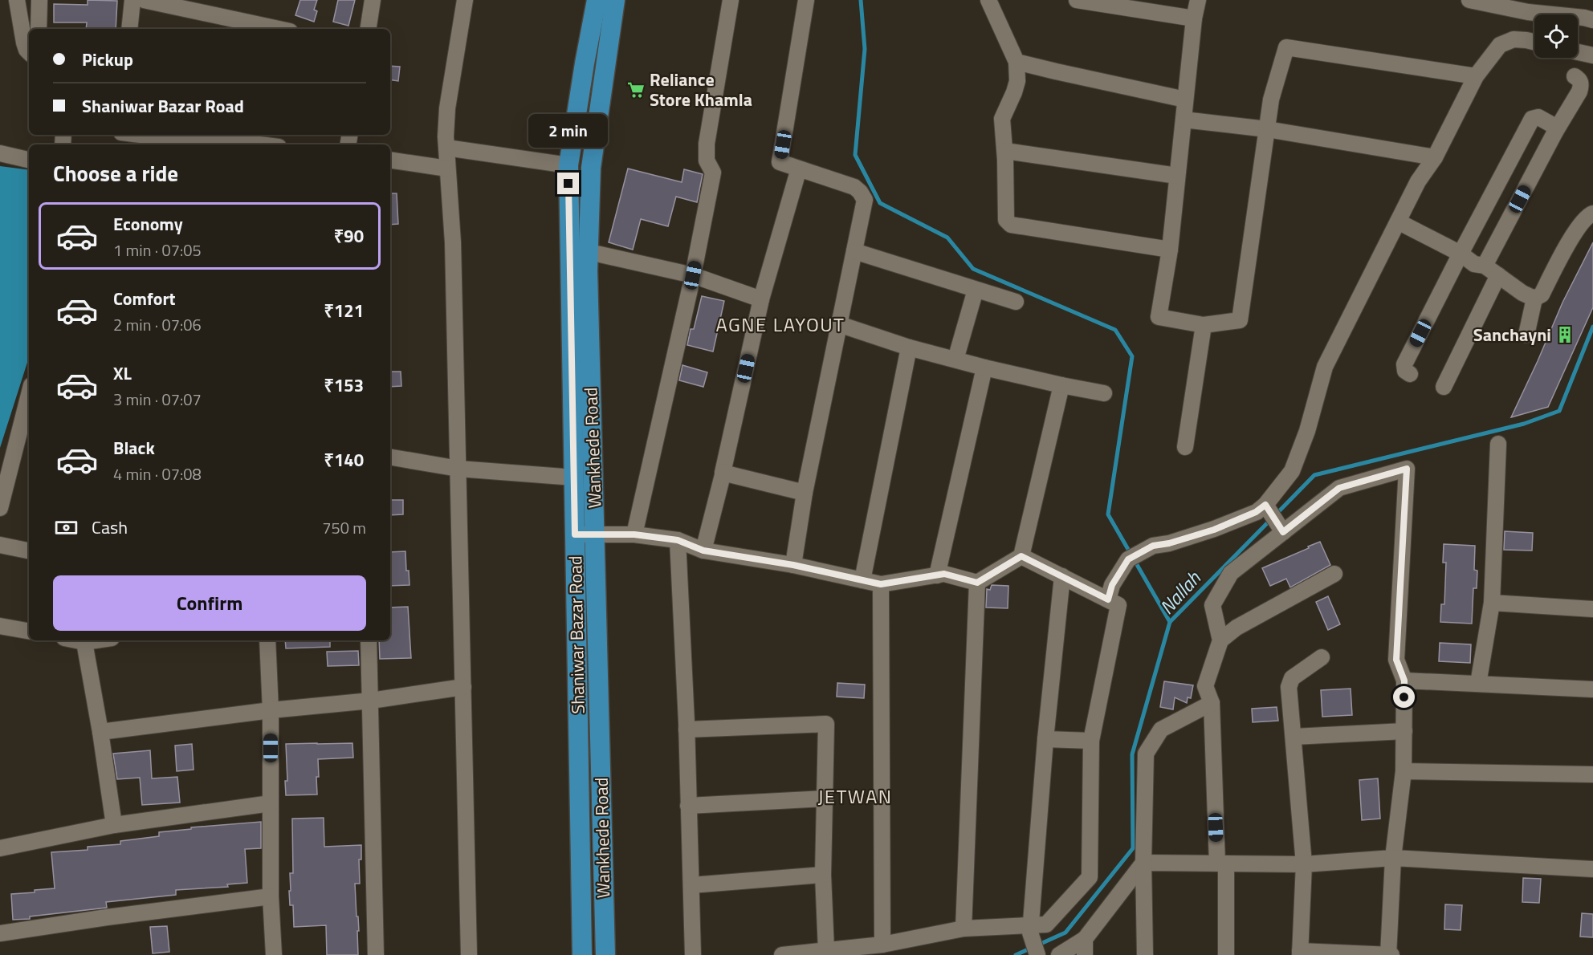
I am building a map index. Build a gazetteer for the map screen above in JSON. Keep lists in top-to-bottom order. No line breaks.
{"streets":{"main road":["Wankhede Road","Shaniwar Bazar Road"]},"districts":["AGNE LAYOUT","JETWAN"],"water":["Nallah"],"places":{"supermarket":["Reliance Store Khamla"],"building":["Sanchayni"]},"page":{"banner":["Pickup","Shaniwar Bazar Road"],"bubble":"2 min","heading":"Choose a ride","list":[{"name":"Economy","note":"1 min · 07:05","value":"₹90"},{"name":"Comfort","note":"2 min · 07:06","value":"₹121"},{"name":"XL","note":"3 min · 07:07","value":"₹153"},{"name":"Black","note":"4 min · 07:08","value":"₹140"}],"pay":["Cash","750 m"],"buttons":"Confirm"}}
